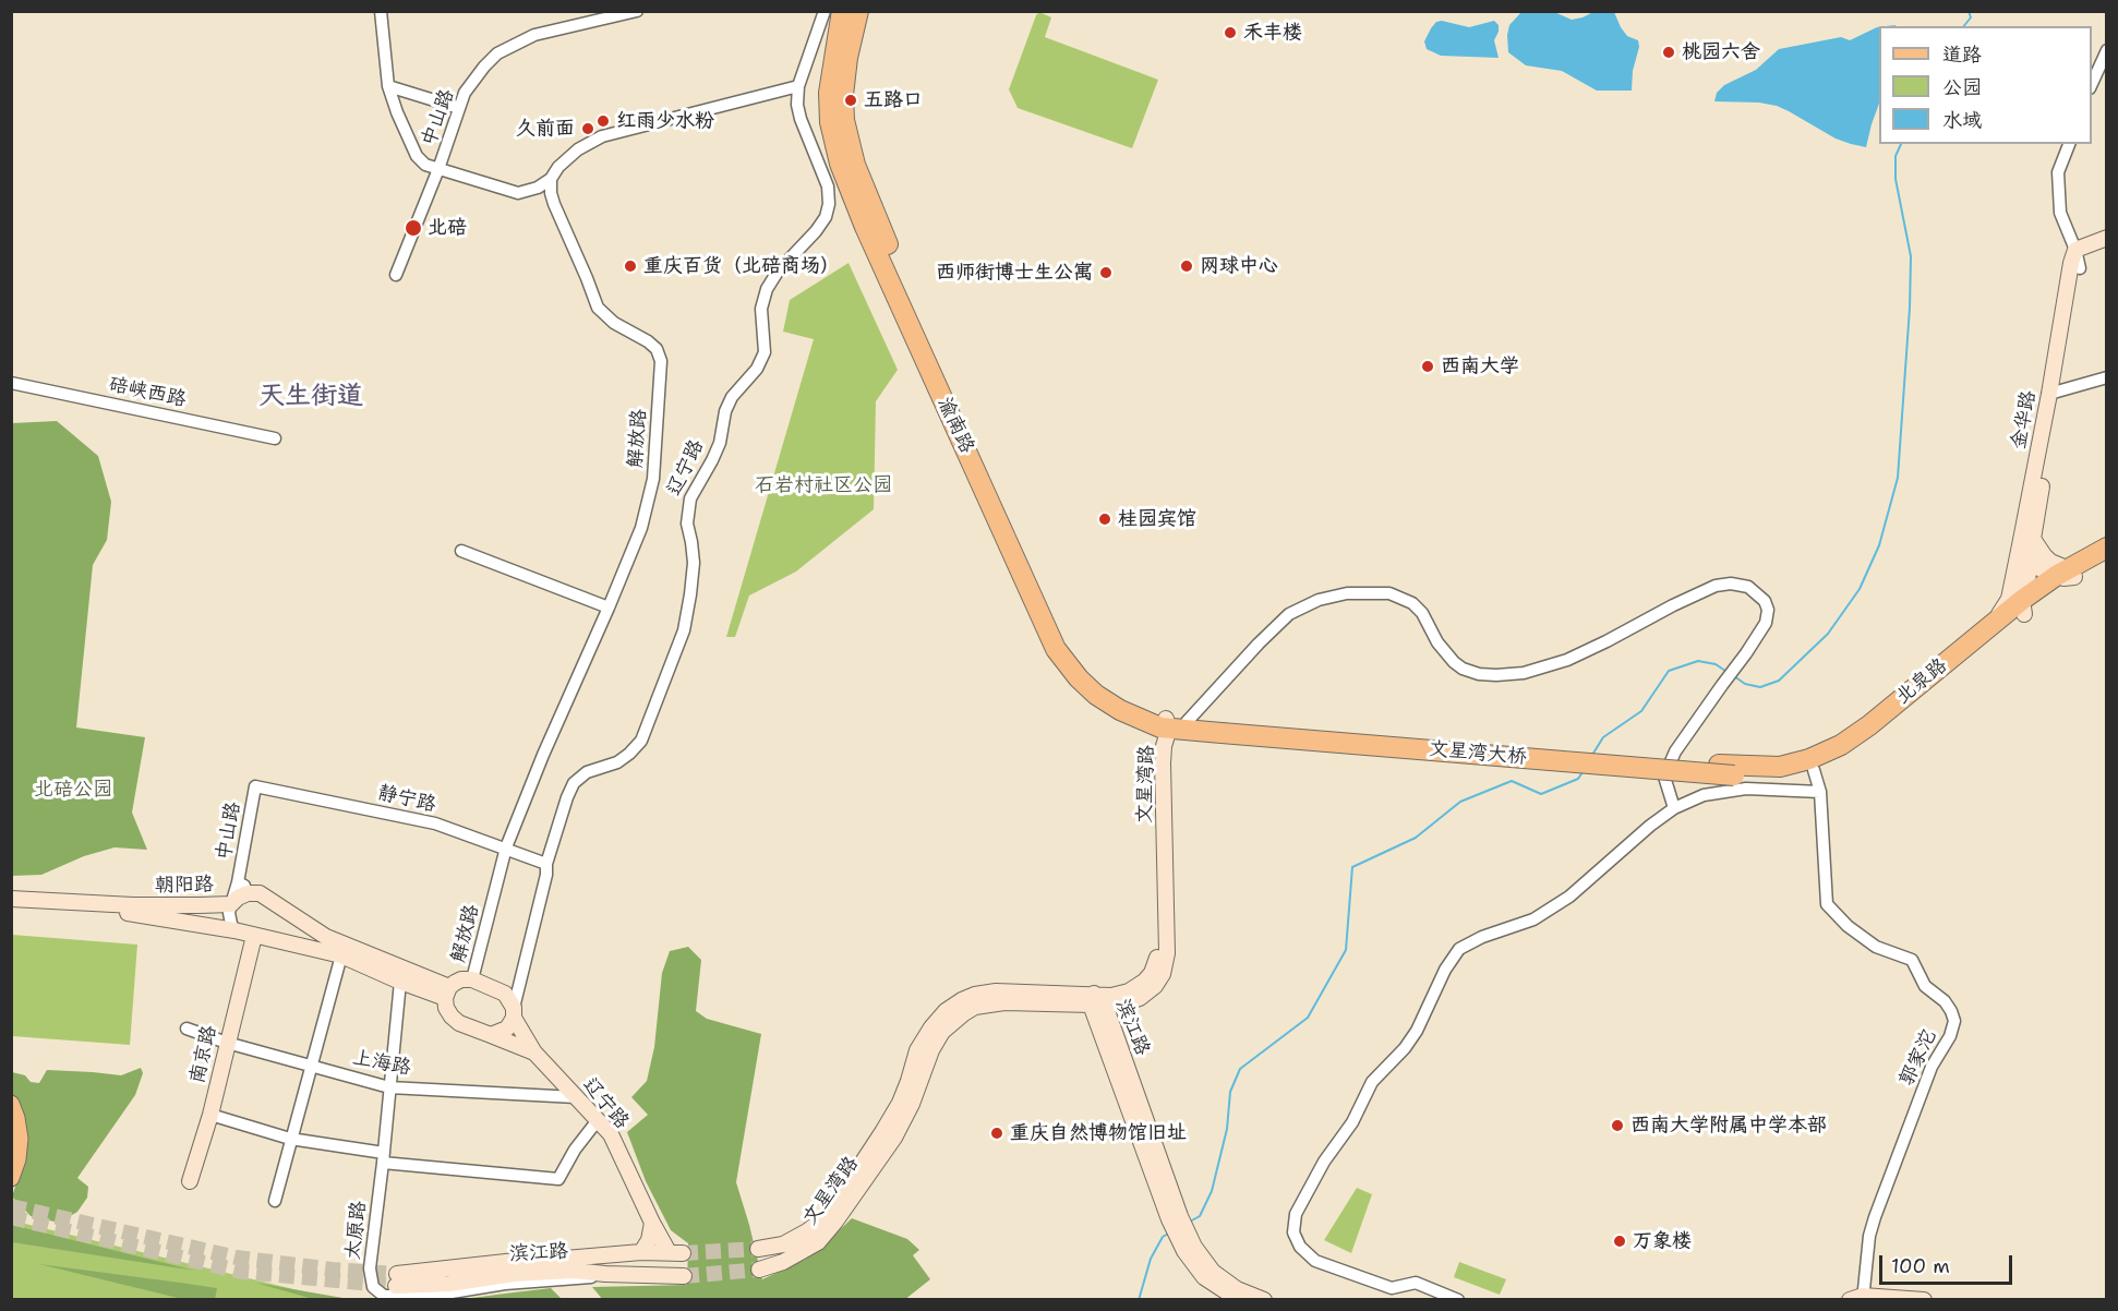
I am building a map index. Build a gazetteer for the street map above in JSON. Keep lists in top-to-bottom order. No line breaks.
{"streets":{"highway":["渝南路","北泉路","文星湾大桥"],"main road":["金华路","辽宁路","文星湾路","朝阳路","滨江路","南京路"],"street":["中山路","碚峡西路","解放路","静宁路","郭家沱","上海路","太原路"]},"crossings":[["中山路","静宁路"],["中山路","朝阳路"],["金华路","北泉路"],["渝南路","文星湾大桥"],["渝南路","文星湾路"],["解放路","辽宁路"],["解放路","静宁路"],["辽宁路","静宁路"],["辽宁路","滨江路"],["辽宁路","上海路"],["北泉路","文星湾大桥"],["北泉路","郭家沱"],["文星湾路","滨江路"],["滨江路","太原路"],["南京路","上海路"],["上海路","太原路"]],"districts":["天生街道"],"parks":["石岩村社区公园","北碚公园"],"places":["禾丰楼","桃园六舍","五路口","红雨少水粉","久前面","北碚","重庆百货（北碚商场）","网球中心","西师街博士生公寓","西南大学","桂园宾馆","西南大学附属中学本部","重庆自然博物馆旧址","万象楼"],"legend":["道路","公园","水域"],"scale_bar":"100 m"}
